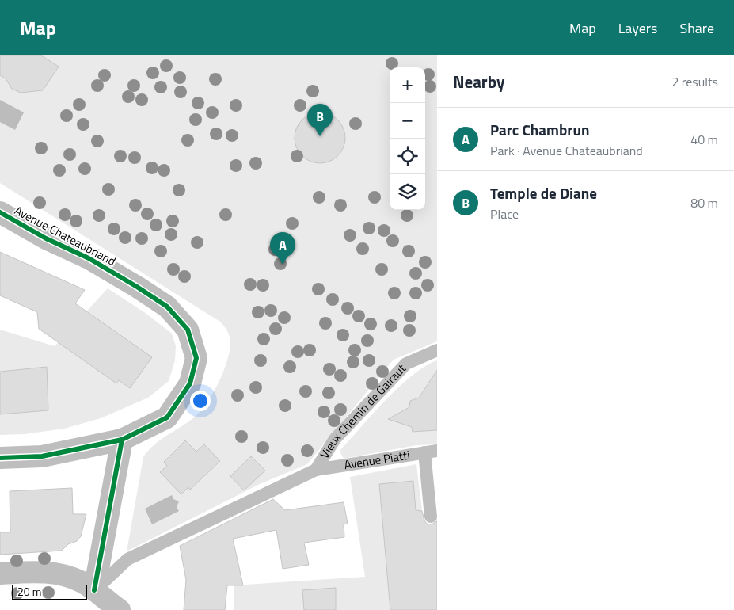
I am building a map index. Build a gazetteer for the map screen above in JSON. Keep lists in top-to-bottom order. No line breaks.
{"streets":{"street":["Avenue Chateaubriand"],"lane":["Vieux Chemin de Gairaut","Avenue Piatti"]},"crossings":[["Vieux Chemin de Gairaut","Avenue Piatti"]],"scale_bar":"20 m","page":{"header":"Map","nav":["Map","Layers","Share"],"heading":["Nearby","2 results"],"map_buttons":["+","−"],"pins":["B","A"],"list":[{"mark":"A","name":"Parc Chambrun","note":"Park · Avenue Chateaubriand","value":"40 m"},{"mark":"B","name":"Temple de Diane","note":"Place","value":"80 m"}],"scale":"20 m"}}
